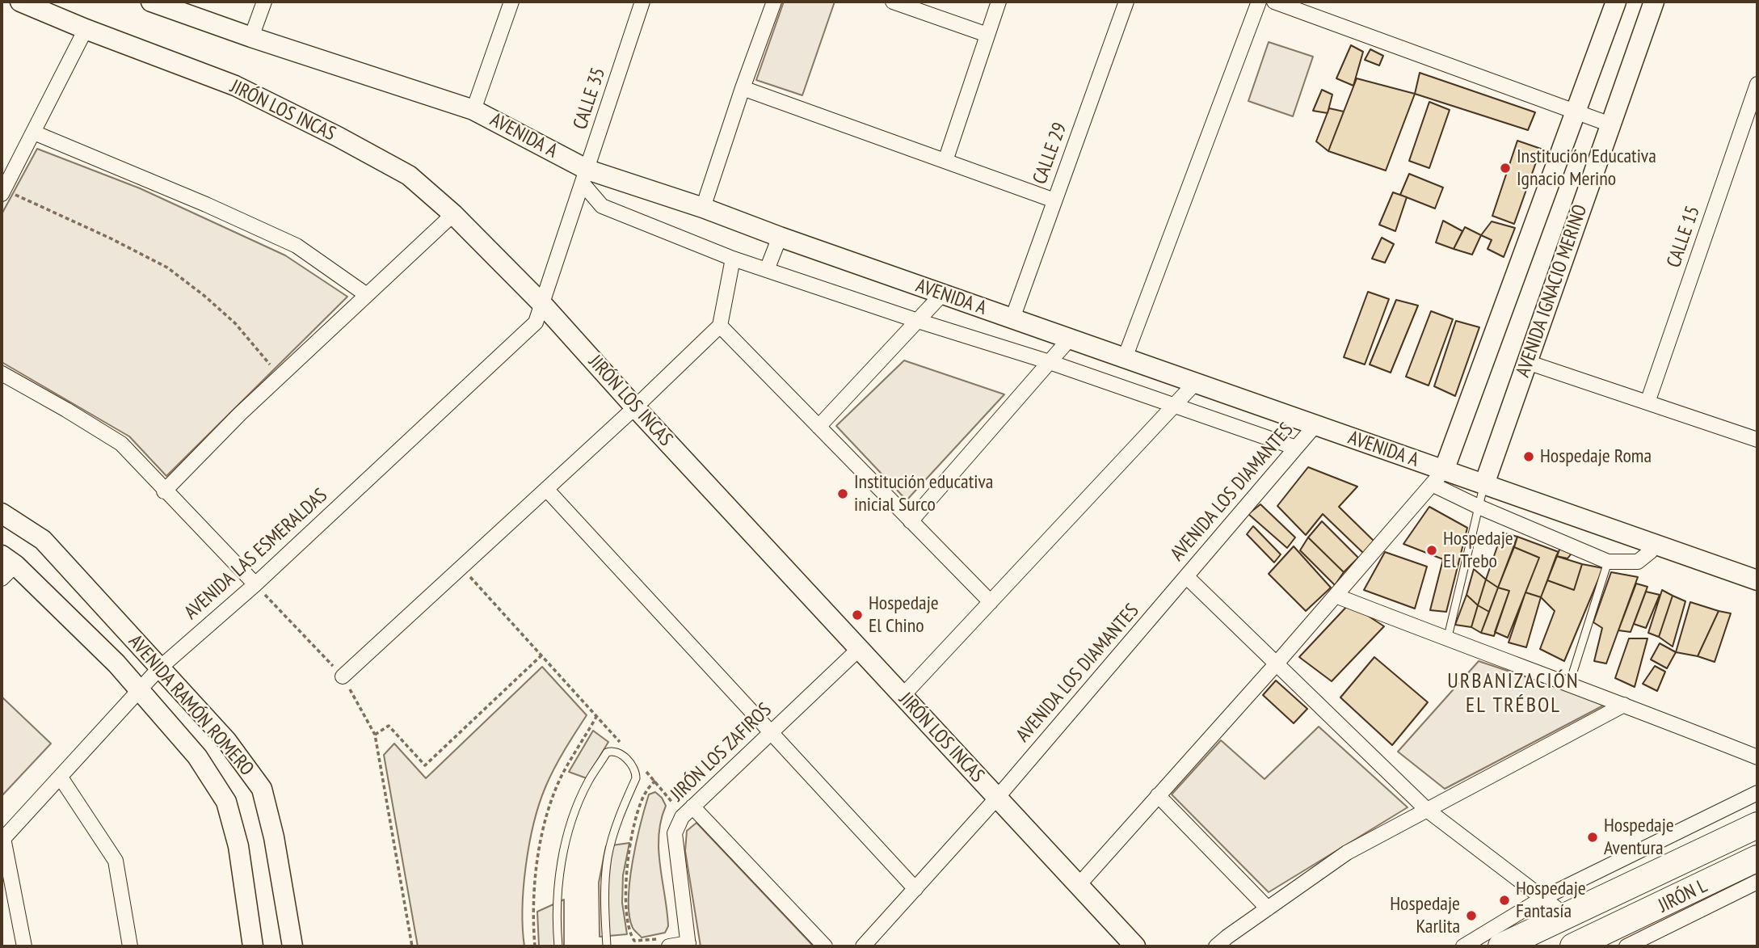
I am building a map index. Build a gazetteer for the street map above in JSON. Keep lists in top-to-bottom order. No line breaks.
{"streets":{"street":["CALLE 35","JIRÓN LOS INCAS","AVENIDA A","CALLE 29","CALLE 15","AVENIDA IGNACIO MERINO","AVENIDA LOS DIAMANTES","AVENIDA LAS ESMERALDAS","AVENIDA RAMÓN ROMERO","JIRÓN LOS ZAFIROS","JIRÓN L"]},"crossings":[["CALLE 35","JIRÓN LOS INCAS"],["CALLE 35","AVENIDA A"],["CALLE 35","AVENIDA LAS ESMERALDAS"],["JIRÓN LOS INCAS","AVENIDA LOS DIAMANTES"],["JIRÓN LOS INCAS","AVENIDA LAS ESMERALDAS"],["JIRÓN LOS INCAS","JIRÓN LOS ZAFIROS"],["AVENIDA A","CALLE 29"],["AVENIDA A","AVENIDA IGNACIO MERINO"],["AVENIDA A","AVENIDA LOS DIAMANTES"],["AVENIDA LAS ESMERALDAS","AVENIDA RAMÓN ROMERO"]],"districts":["URBANIZACIÓN EL TRÉBOL"],"places":["Institución Educativa Ignacio Merino","Hospedaje Roma","Institución educativa inicial Surco","Hospedaje El Trebo","Hospedaje El Chino","Hospedaje Aventura","Hospedaje Fantasía","Hospedaje Karlita"]}
